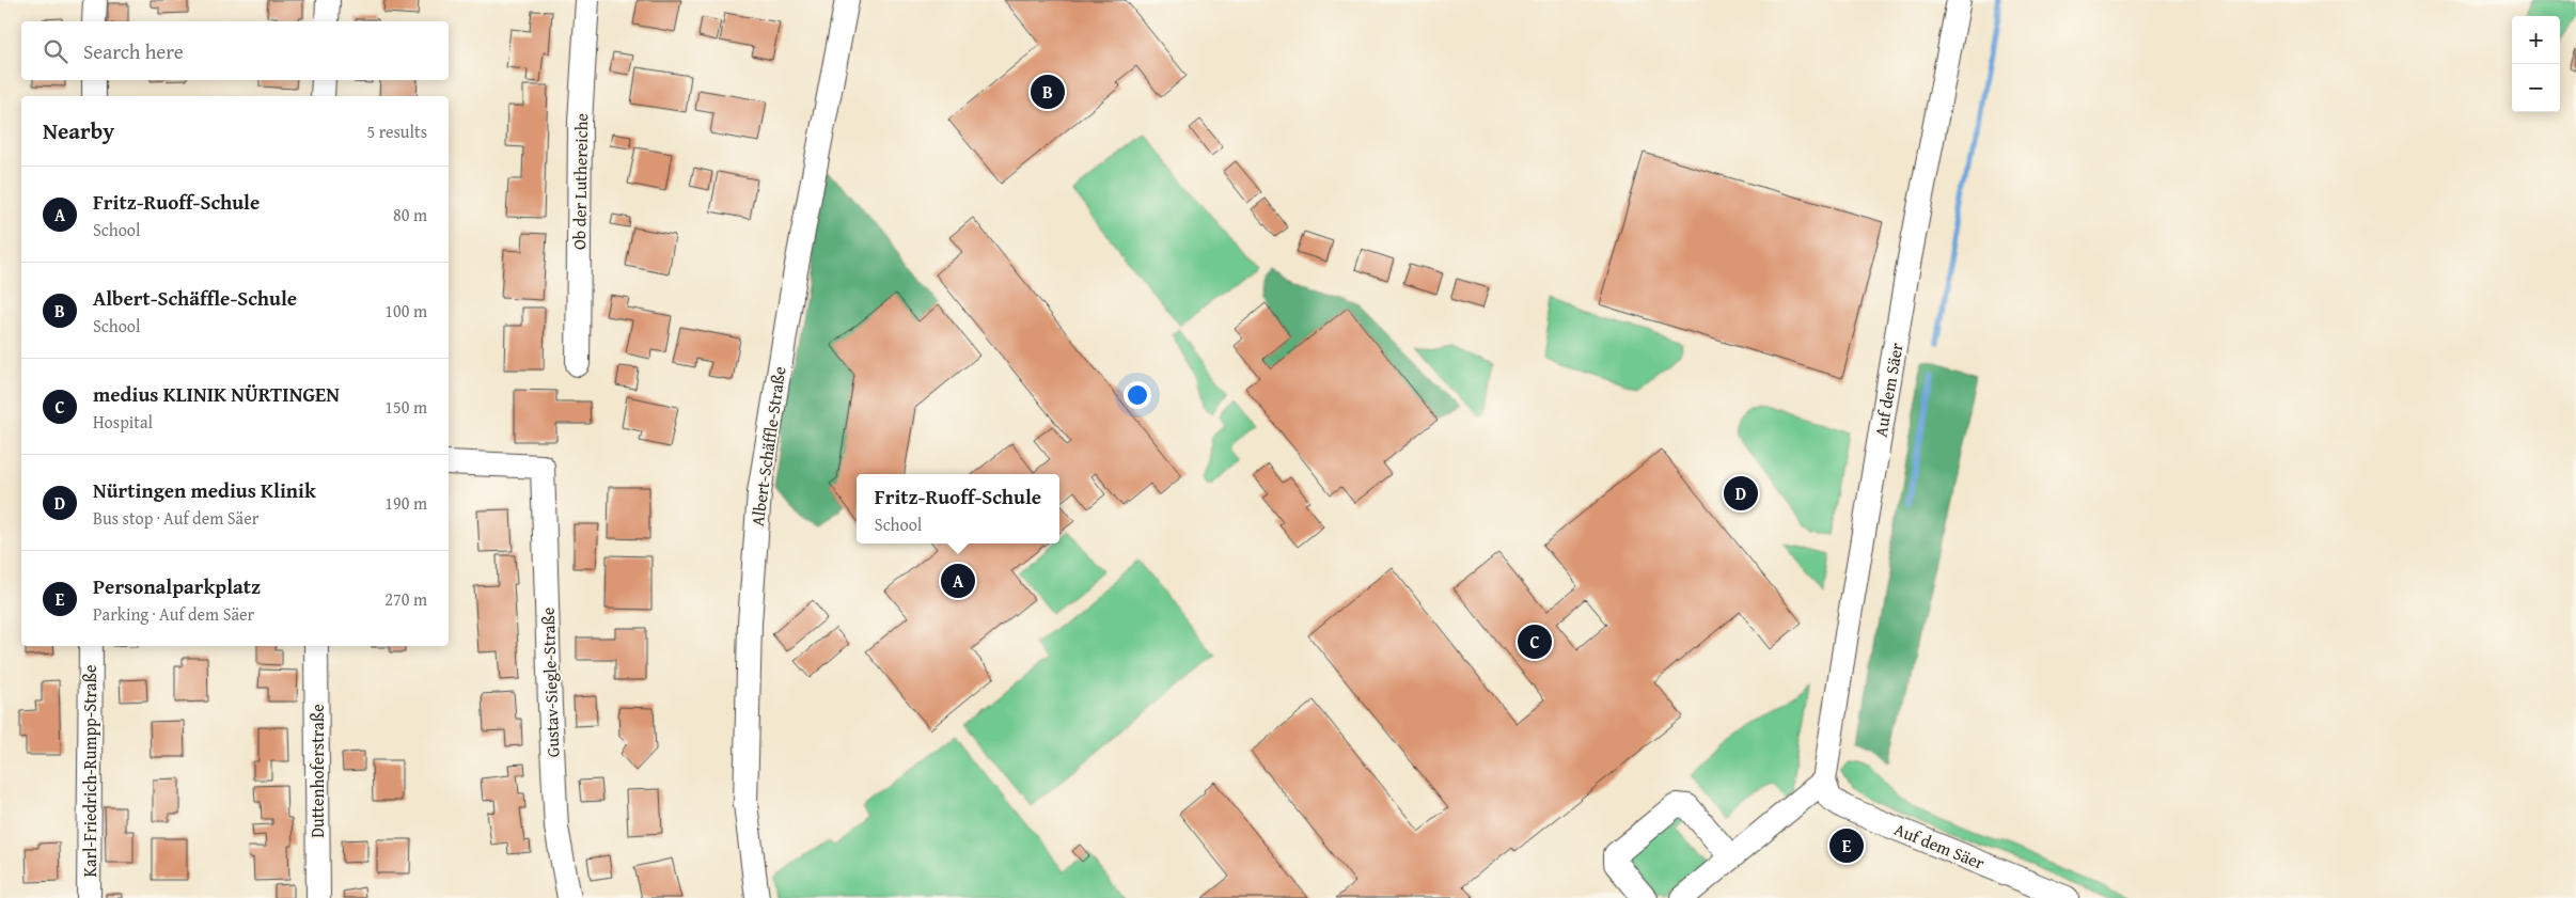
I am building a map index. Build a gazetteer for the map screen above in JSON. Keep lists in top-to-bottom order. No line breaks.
{"streets":{"street":["Ob der Luthereiche","Auf dem Säer","Albert-Schäffle-Straße","Gustav-Siegle-Straße","Karl-Friedrich-Rumpp-Straße","Duttenhoferstraße"]},"page":{"map_buttons":["+","−"],"search":"Search here","pins":["B","D","A","C","E"],"heading":["Nearby","5 results"],"list":[{"mark":"A","name":"Fritz-Ruoff-Schule","note":"School","value":"80 m"},{"mark":"B","name":"Albert-Schäffle-Schule","note":"School","value":"100 m"},{"mark":"C","name":"medius KLINIK NÜRTINGEN","note":"Hospital","value":"150 m"},{"mark":"D","name":"Nürtingen medius Klinik","note":"Bus stop · Auf dem Säer","value":"190 m"},{"mark":"E","name":"Personalparkplatz","note":"Parking · Auf dem Säer","value":"270 m"}],"popup":["Fritz-Ruoff-Schule","School"]}}
